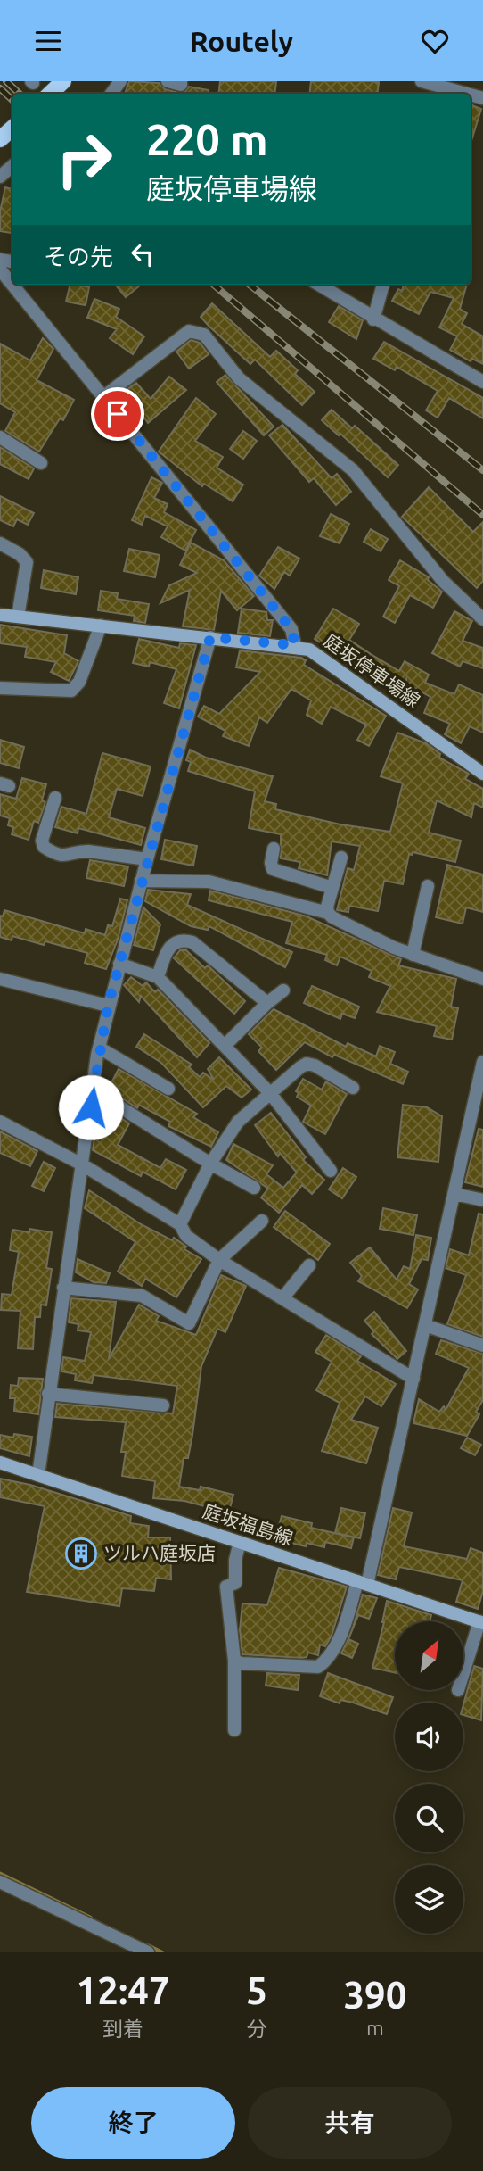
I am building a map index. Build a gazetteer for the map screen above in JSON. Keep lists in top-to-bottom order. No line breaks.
{"streets":{"main road":["庭坂停車場線","庭坂福島線"]},"places":{"building":["ツルハ庭坂店"]},"north":"top right","page":{"header":"Routely","turn":["220 m","庭坂停車場線"],"then":"その先","eta":["12:47","到着","5","分","390","m"],"buttons":["終了","共有"]}}
